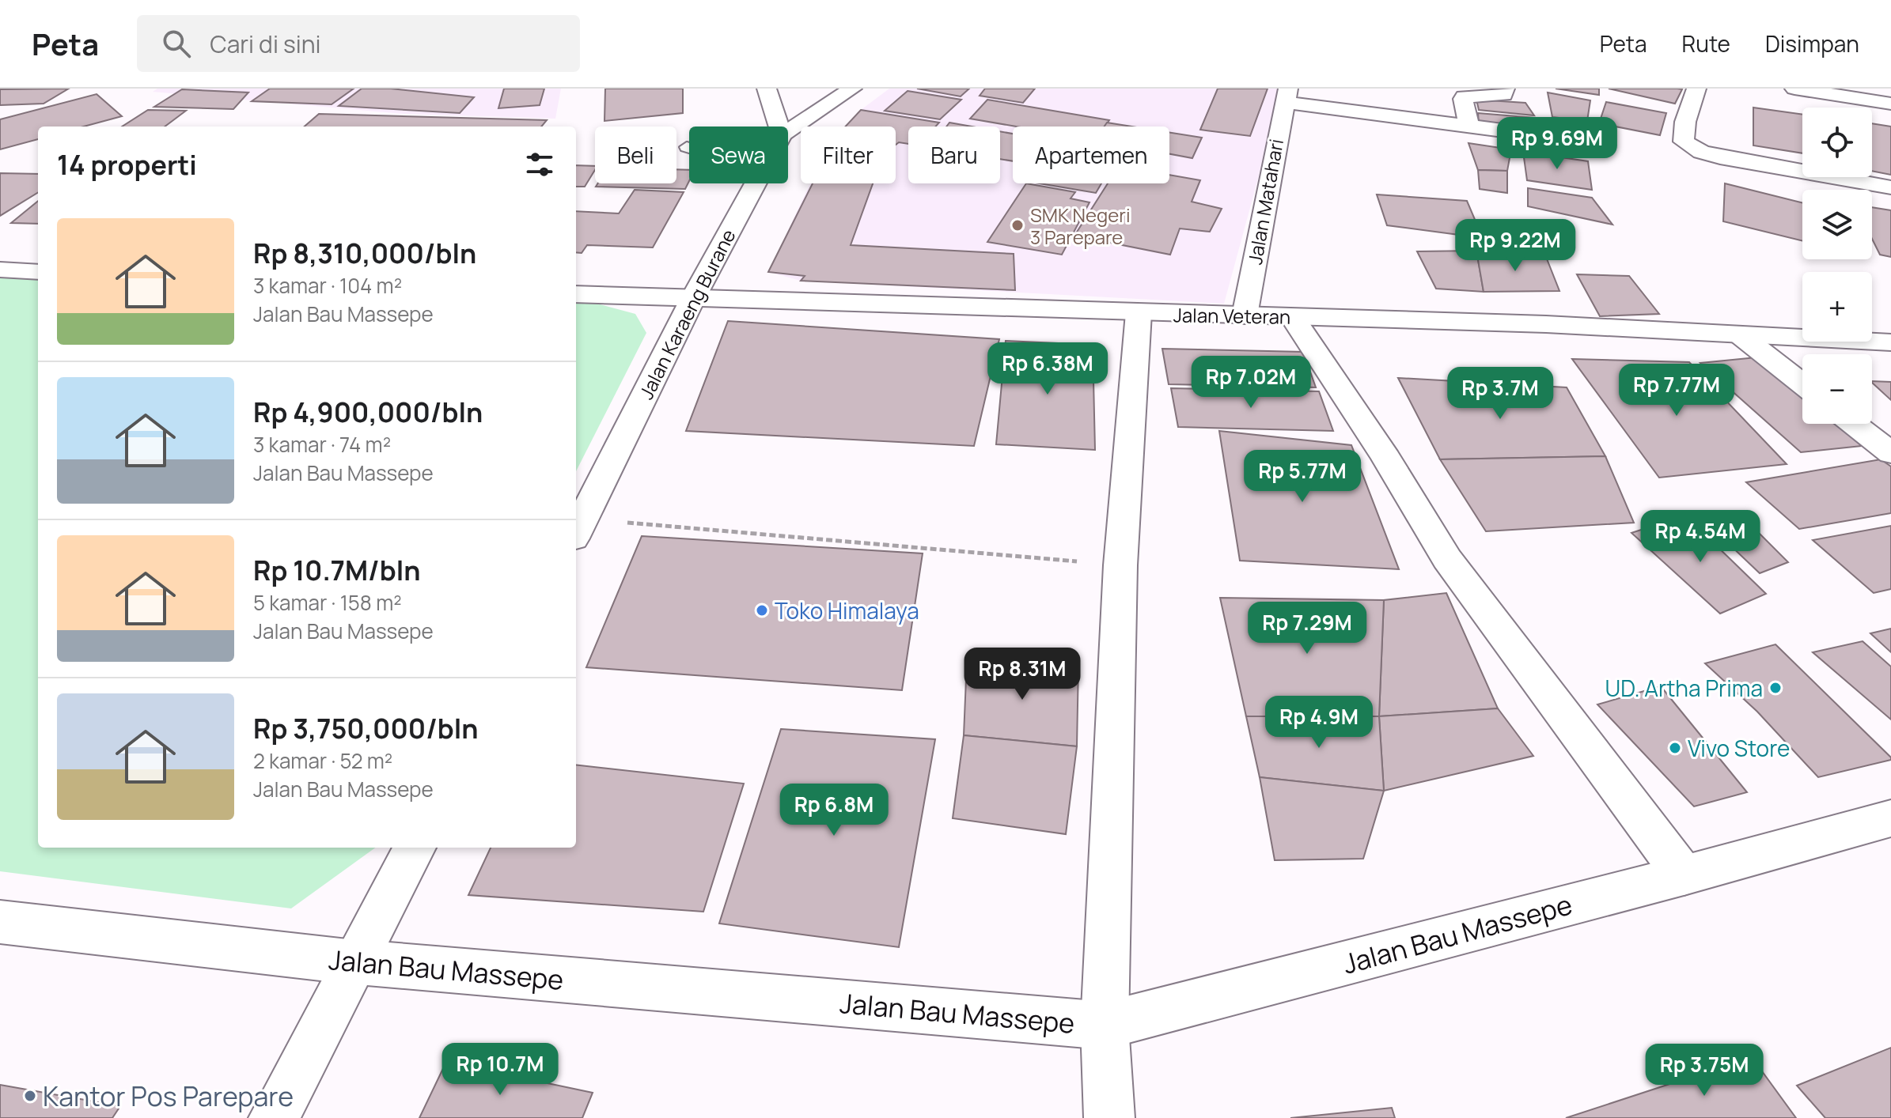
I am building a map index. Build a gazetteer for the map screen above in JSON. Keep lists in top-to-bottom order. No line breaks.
{"streets":{"main road":["Jalan Matahari","Jalan Karaeng Burane","Jalan Veteran","Jalan Bau Massepe"]},"crossings":[["Jalan Matahari","Jalan Veteran"],["Jalan Karaeng Burane","Jalan Veteran"]],"places":["SMK Negeri 3 Parepare","Toko Himalaya","UD. Artha Prima","Vivo Store","Kantor Pos Parepare"],"page":{"header":"Peta","search":"Cari di sini","nav":["Peta","Rute","Disimpan"],"map_buttons":["+","−"],"price":["Rp 9.69M","Rp 9.22M","Rp 6.38M","Rp 7.02M","Rp 7.77M","Rp 3.7M","Rp 5.77M","Rp 4.54M","Rp 7.29M","Rp 8.31M","Rp 4.9M","Rp 6.8M","Rp 10.7M","Rp 3.75M"],"chip":["Beli","Sewa","Filter","Baru","Apartemen"],"heading":"14 properti","list":[{"name":"Rp 8,310,000/bln","note":"3 kamar · 104 m² · Jalan Bau Massepe"},{"name":"Rp 4,900,000/bln","note":"3 kamar · 74 m² · Jalan Bau Massepe"},{"name":"Rp 10.7M/bln","note":"5 kamar · 158 m² · Jalan Bau Massepe"},{"name":"Rp 3,750,000/bln","note":"2 kamar · 52 m² · Jalan Bau Massepe"}]}}
